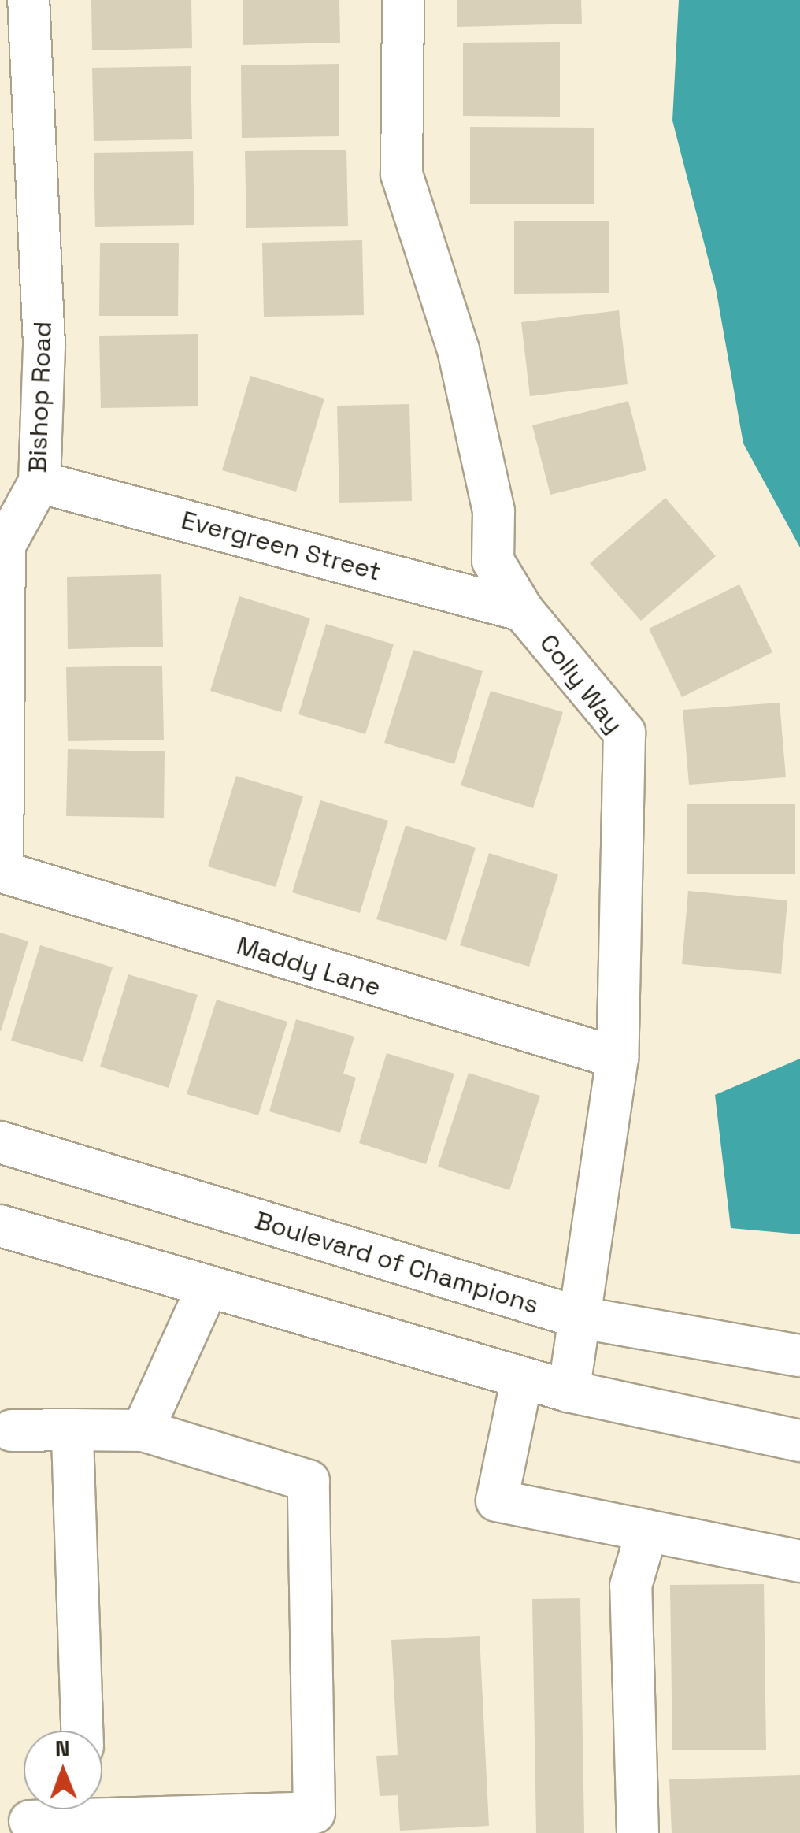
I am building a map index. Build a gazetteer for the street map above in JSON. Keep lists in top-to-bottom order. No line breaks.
{"streets":{"street":["Bishop Road","Evergreen Street","Colly Way","Maddy Lane","Boulevard of Champions"]},"crossings":[["Bishop Road","Evergreen Street"],["Bishop Road","Maddy Lane"],["Evergreen Street","Colly Way"],["Colly Way","Maddy Lane"],["Colly Way","Boulevard of Champions"]],"north":"top"}
